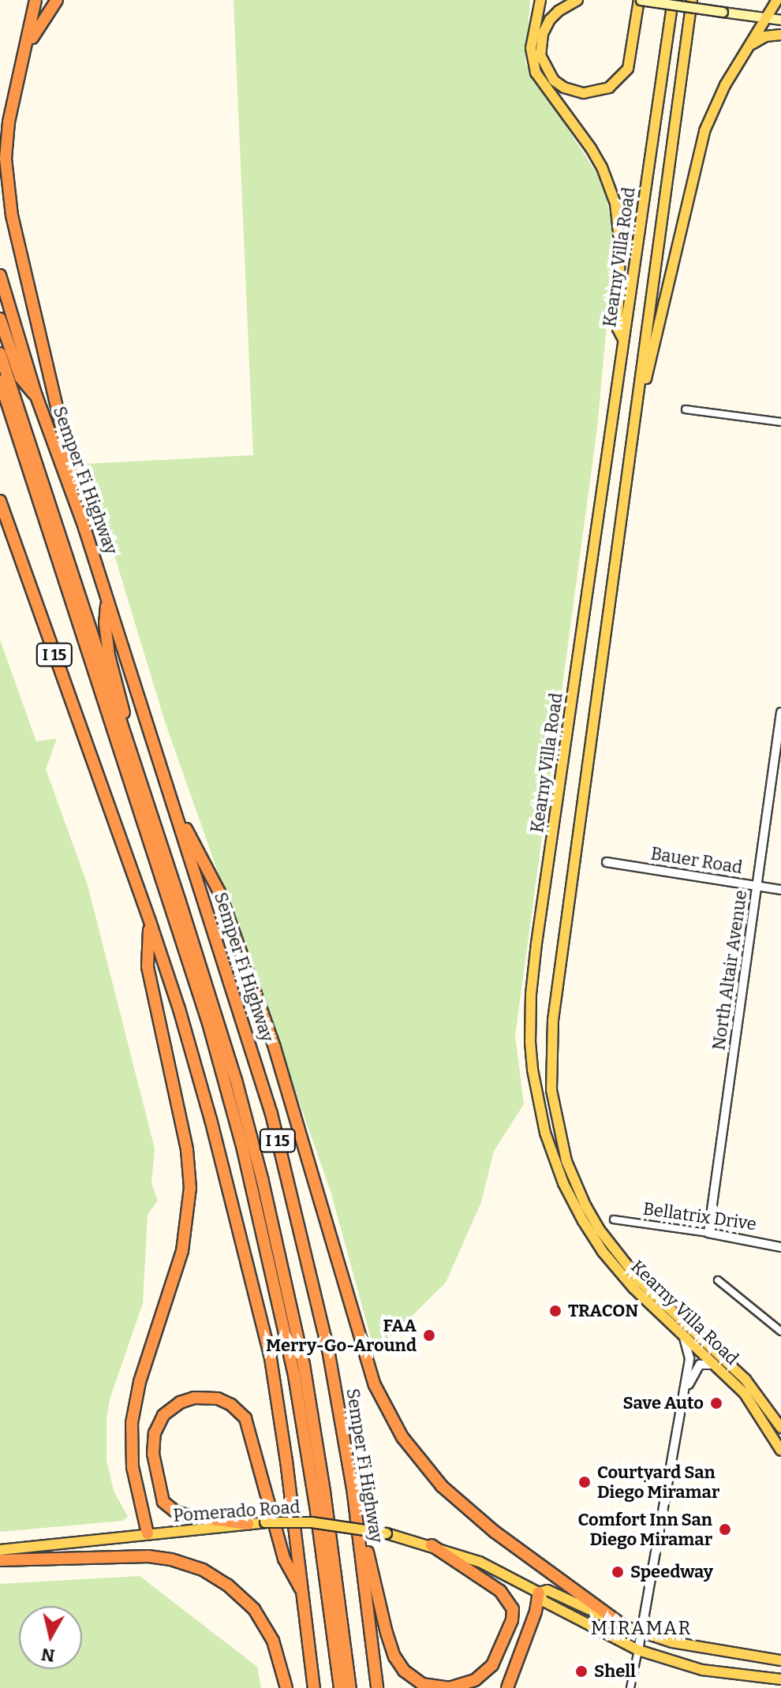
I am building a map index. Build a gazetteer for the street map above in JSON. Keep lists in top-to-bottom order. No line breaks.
{"streets":{"highway":["Semper Fi Highway","I 15"],"main road":["Kearny Villa Road","Pomerado Road"],"street":["Bauer Road","North Altair Avenue","Bellatrix Drive"]},"crossings":[["Bauer Road","North Altair Avenue"],["North Altair Avenue","Bellatrix Drive"]],"districts":["MIRAMAR"],"places":["TRACON","FAA Merry-Go-Around","Save Auto","Courtyard San Diego Miramar","Comfort Inn San Diego Miramar","Speedway","Shell"],"north":"bottom"}
